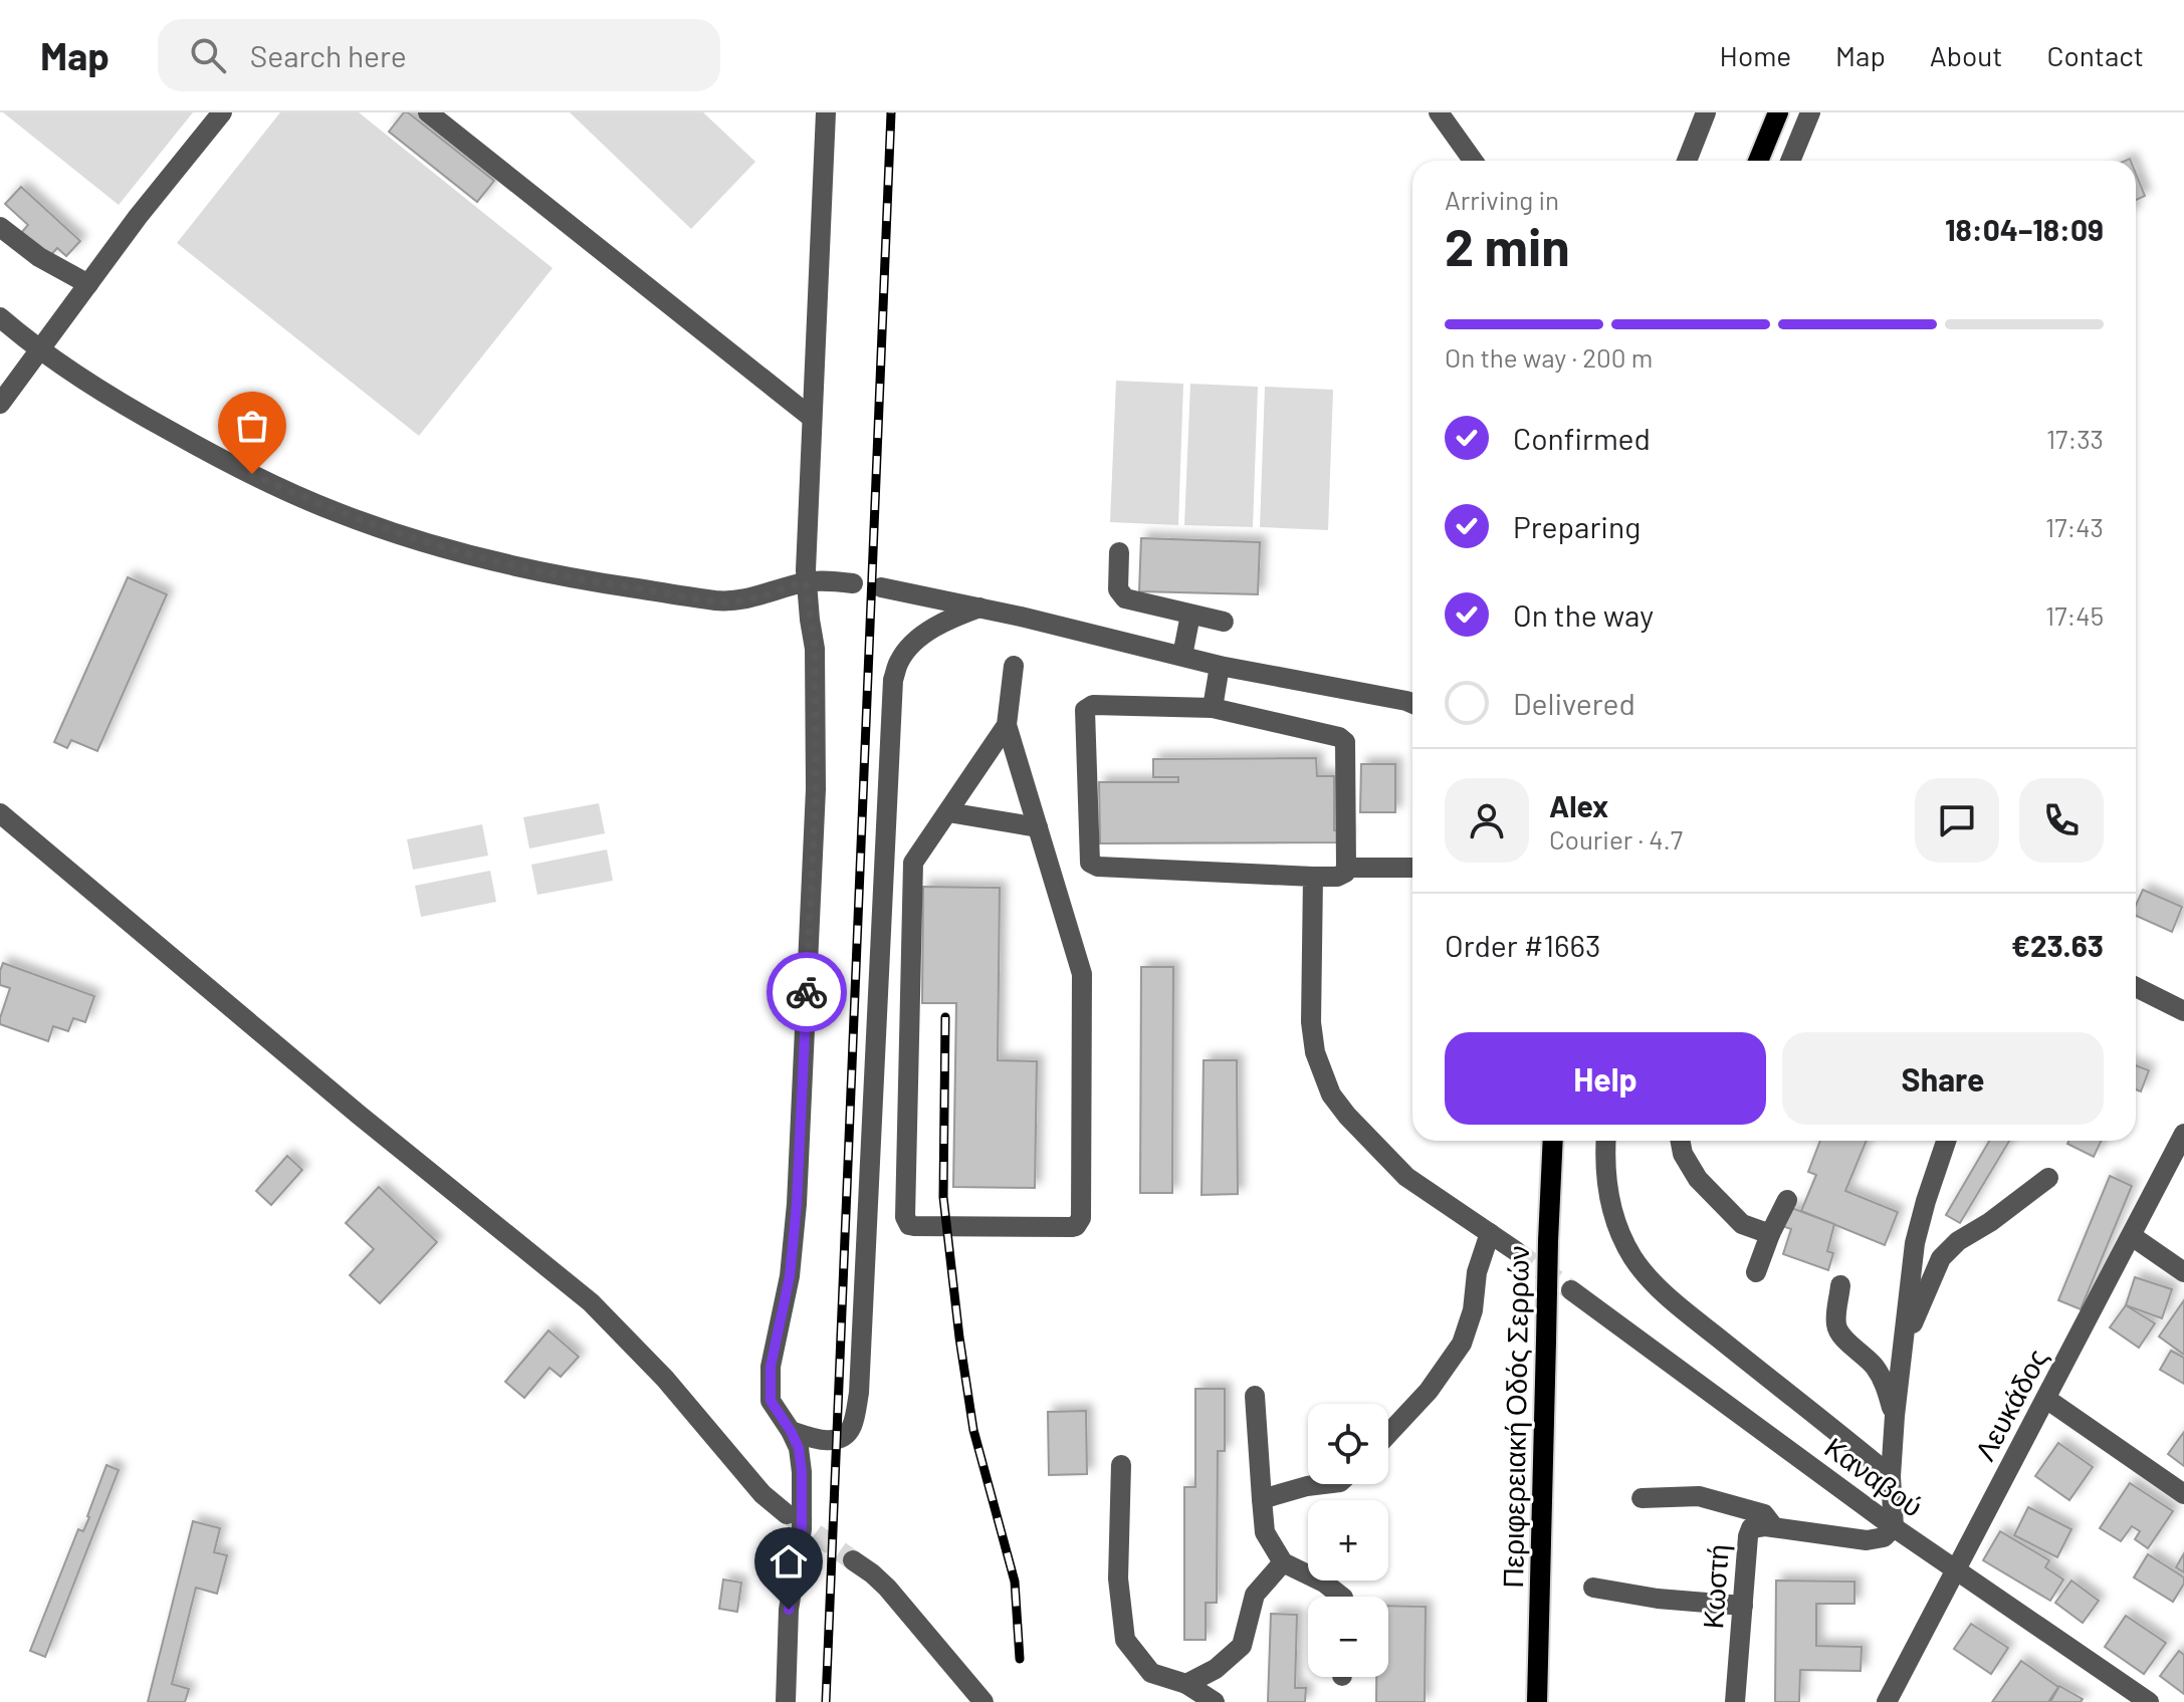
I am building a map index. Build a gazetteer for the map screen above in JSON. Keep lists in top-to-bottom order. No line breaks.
{"streets":{"main road":["Περιφερειακή Οδός Σερρών"],"street":["Λευκάδος","Καναβού","Κωστή"]},"crossings":[["Λευκάδος","Καναβού"]],"page":{"header":"Map","search":"Search here","nav":["Home","Map","About","Contact"],"heading":["2 min","Arriving in","18:04–18:09"],"panel":["Alex","Courier · 4.7","Order #1663","€23.63"],"bar":"On the way · 200 m","list":[["Confirmed","17:33"],["Preparing","17:43"],["On the way","17:45"],"Delivered"],"buttons":["Help","Share"],"map_buttons":["+","−"]}}
